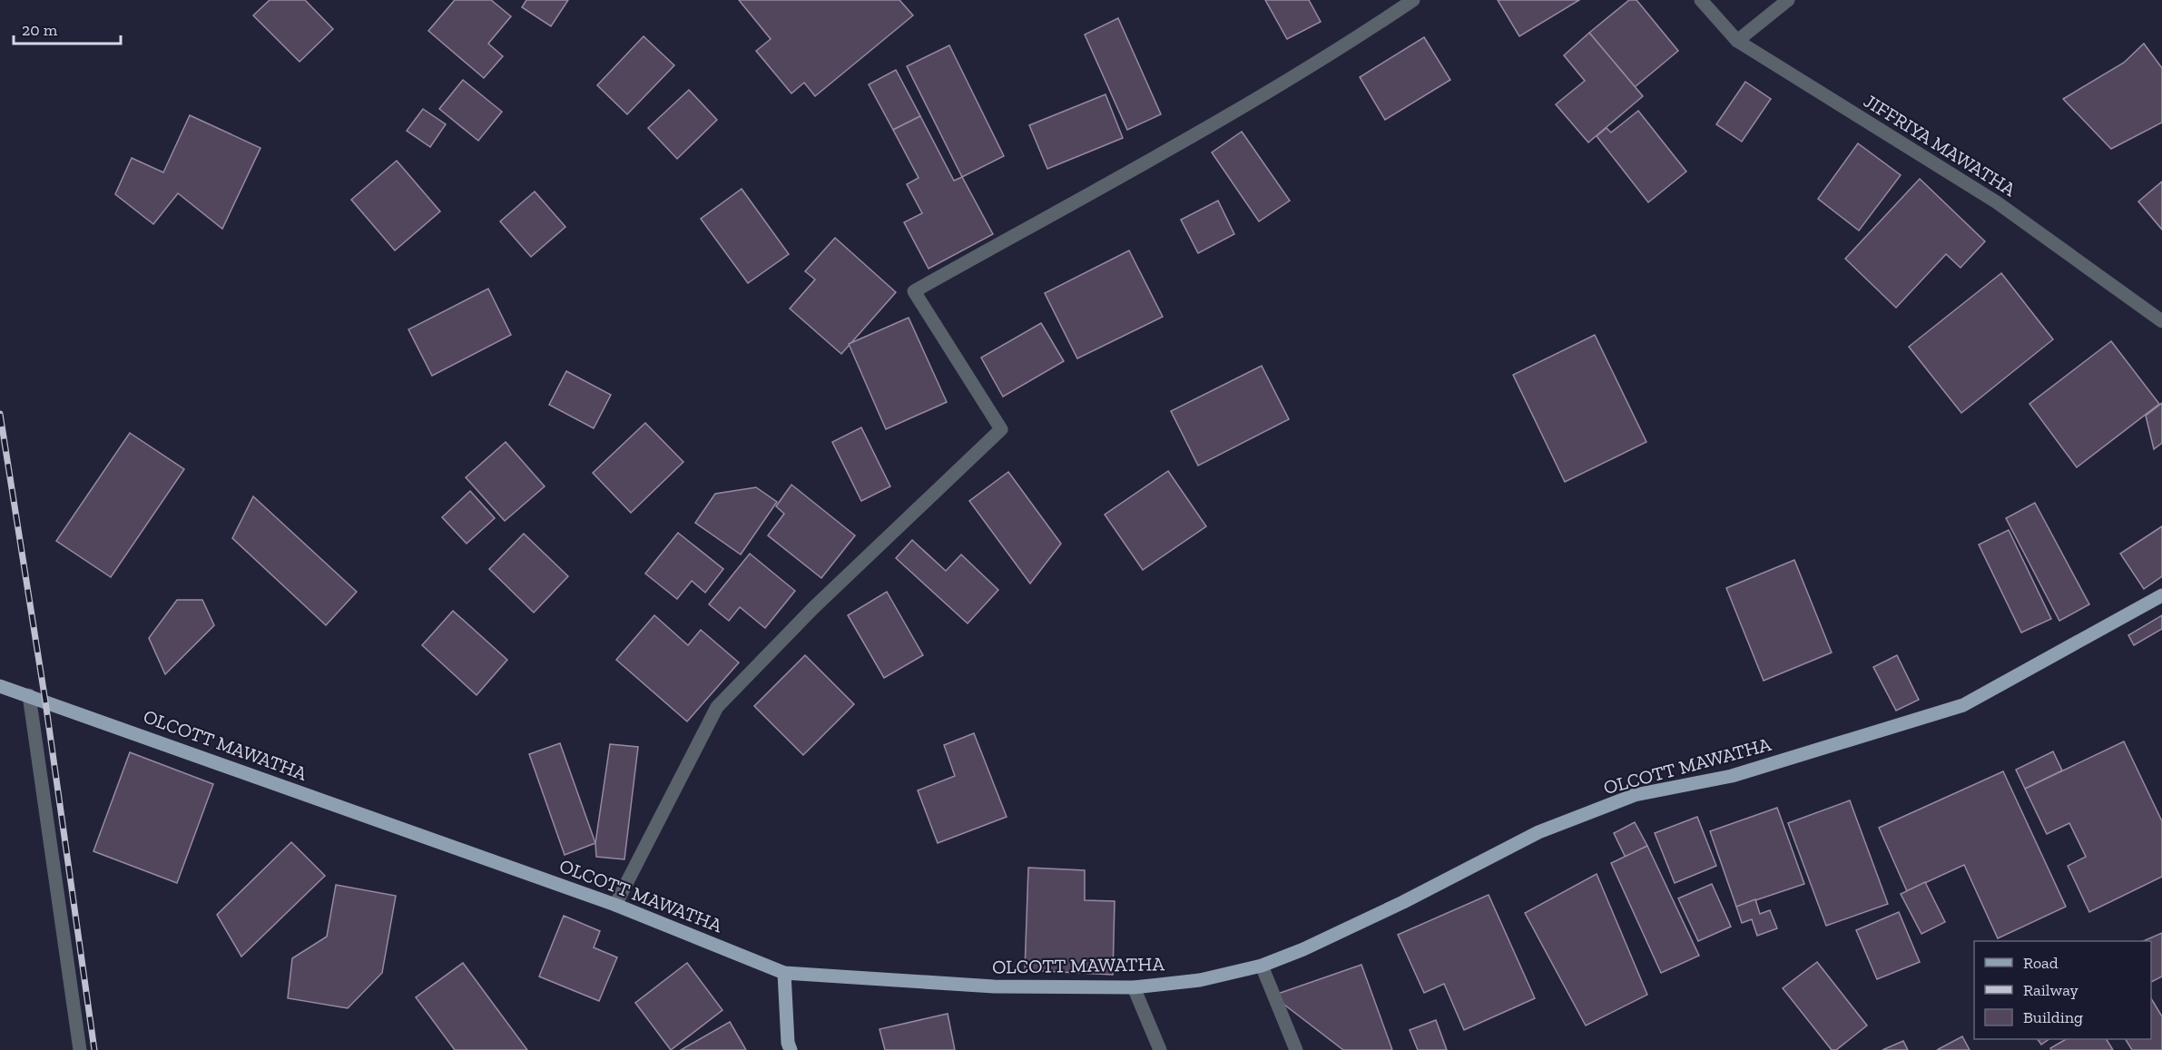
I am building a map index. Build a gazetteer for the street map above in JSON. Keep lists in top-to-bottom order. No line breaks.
{"streets":{"main road":["OLCOTT MAWATHA"],"street":["JIFFRIYA MAWATHA"]},"legend":["Road","Railway","Building"],"scale_bar":"20 m"}
